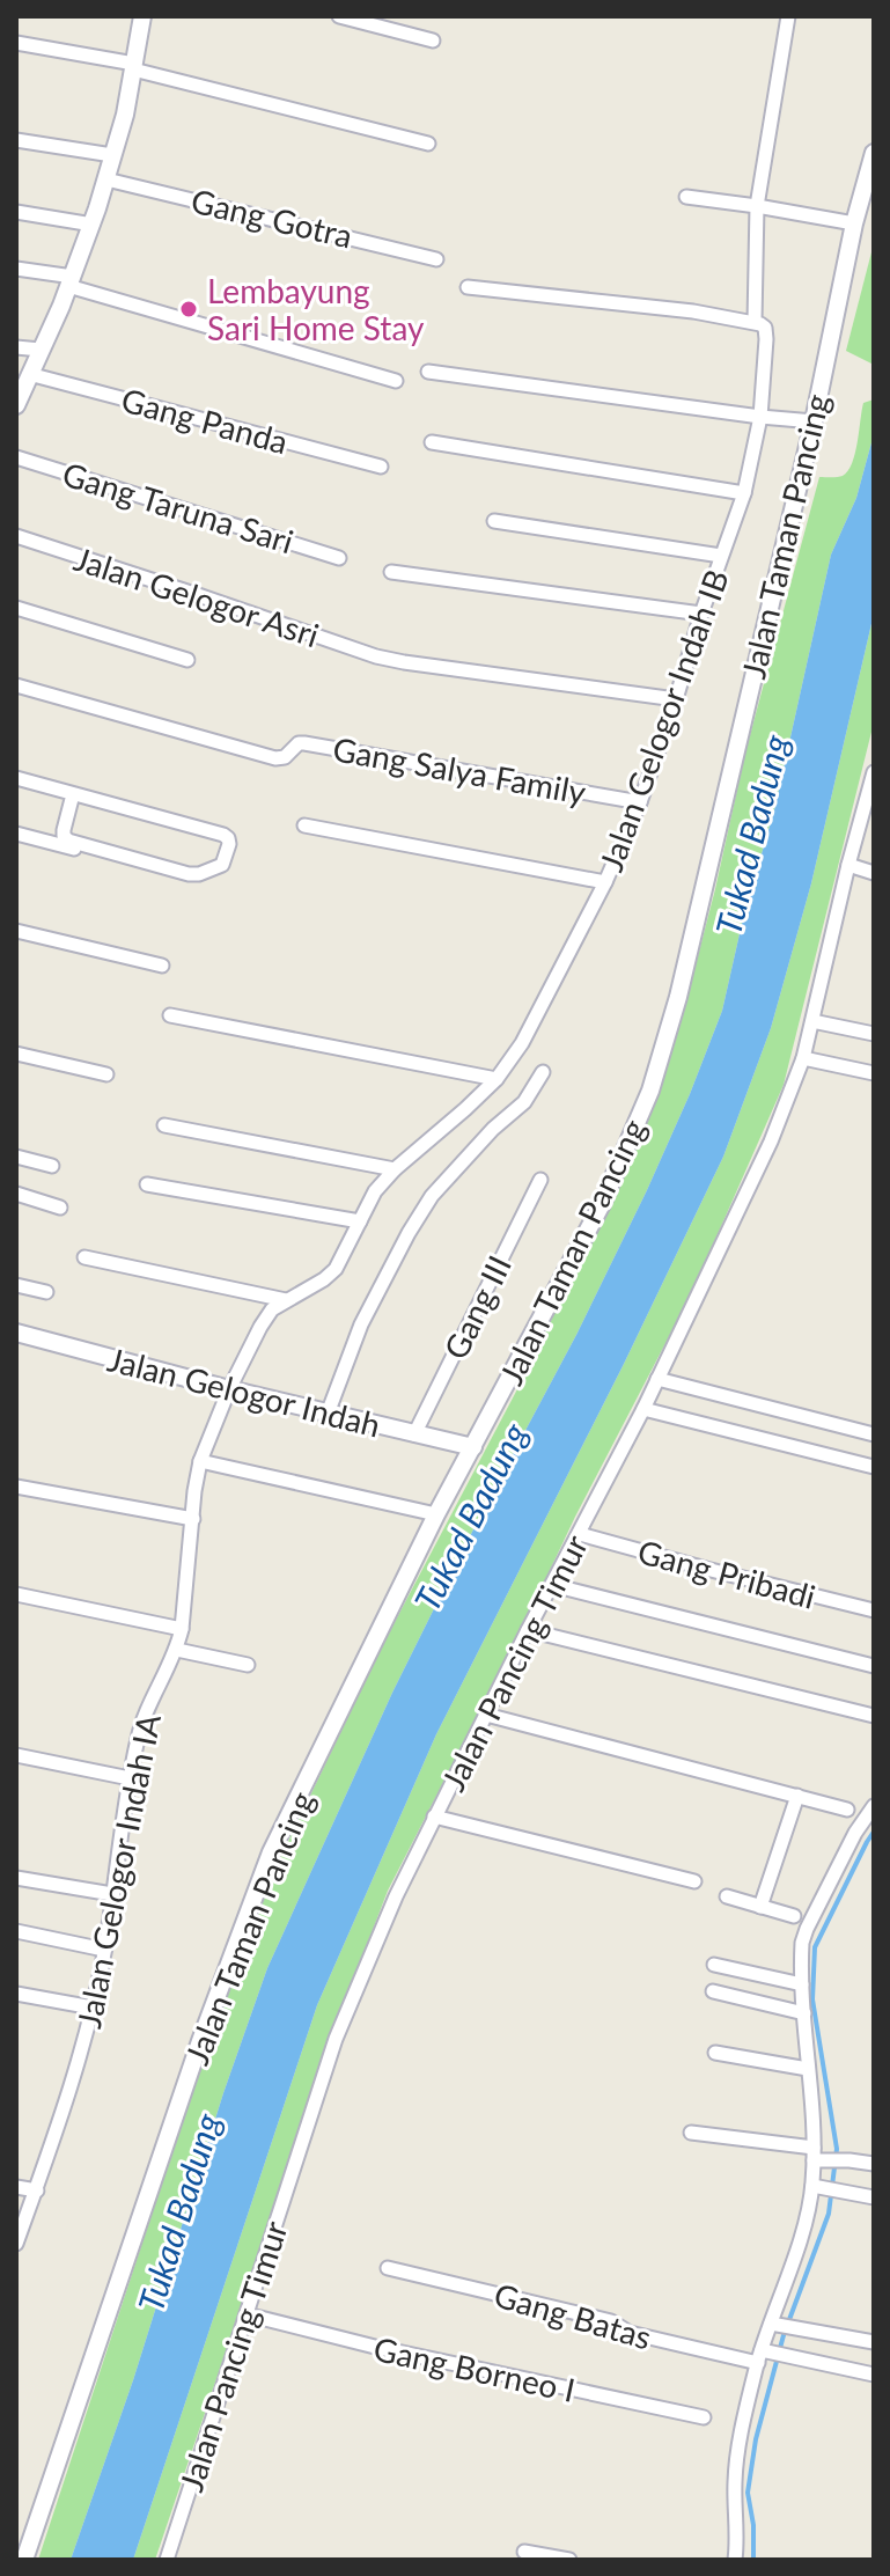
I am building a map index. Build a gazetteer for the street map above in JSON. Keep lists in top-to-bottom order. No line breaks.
{"streets":{"street":["Gang Gotra","Gang Panda","Gang Taruna Sari","Jalan Taman Pancing","Jalan Gelogor Asri","Jalan Gelogor Indah IB","Gang Salya Family","Gang III","Jalan Gelogor Indah","Gang Pribadi","Jalan Pancing Timur","Jalan Gelogor Indah IA","Gang Batas","Gang Borneo I"]},"crossings":[["Jalan Taman Pancing","Jalan Gelogor Indah"],["Jalan Gelogor Asri","Jalan Gelogor Indah IB"],["Jalan Gelogor Indah IB","Gang Salya Family"],["Jalan Gelogor Indah IB","Jalan Gelogor Indah"],["Jalan Gelogor Indah IB","Jalan Gelogor Indah IA"],["Gang III","Jalan Gelogor Indah"],["Jalan Gelogor Indah","Jalan Gelogor Indah IA"],["Gang Pribadi","Jalan Pancing Timur"],["Jalan Pancing Timur","Gang Borneo I"]],"water":["Tukad Badung"],"places":["Lembayung Sari Home Stay"]}
